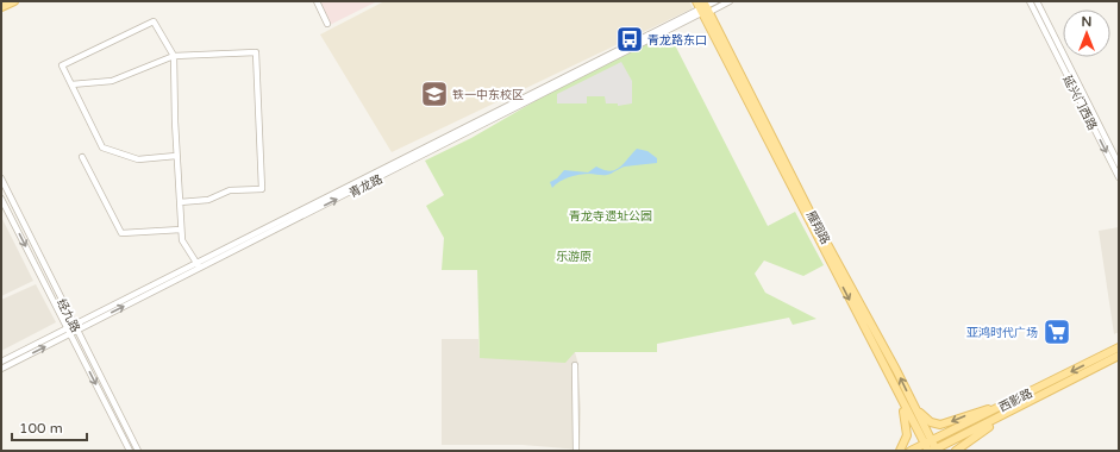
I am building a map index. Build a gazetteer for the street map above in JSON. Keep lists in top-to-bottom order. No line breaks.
{"streets":{"main road":["雁翔路","西影路"],"street":["延兴门西路","青龙路","经九路"]},"crossings":[["青龙路","雁翔路"],["青龙路","经九路"],["雁翔路","西影路"]],"parks":["青龙寺遗址公园","乐游原"],"places":{"bus stop":["青龙路东口"],"school or university":["铁一中东校区"],"supermarket":["亚鸿时代广场"]},"scale_bar":"100 m","north":"top"}
